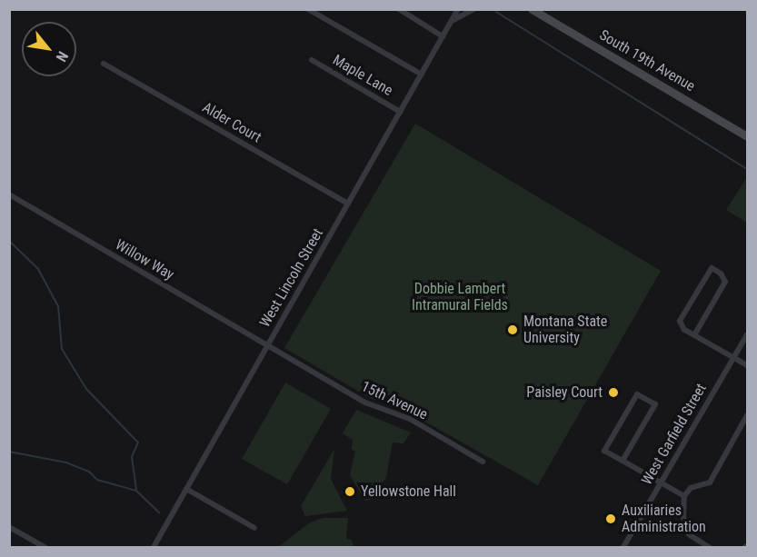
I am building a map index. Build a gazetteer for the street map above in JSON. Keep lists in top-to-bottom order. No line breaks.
{"streets":{"main road":["South 19th Avenue"],"street":["Maple Lane","Alder Court","Willow Way","West Lincoln Street","15th Avenue","West Garfield Street"]},"crossings":[["Maple Lane","West Lincoln Street"],["Alder Court","West Lincoln Street"],["Willow Way","West Lincoln Street"],["Willow Way","15th Avenue"],["West Lincoln Street","15th Avenue"]],"parks":["Dobbie Lambert Intramural Fields"],"places":["Montana State University","Paisley Court","Yellowstone Hall","Auxiliaries Administration"],"north":"bottom right"}
